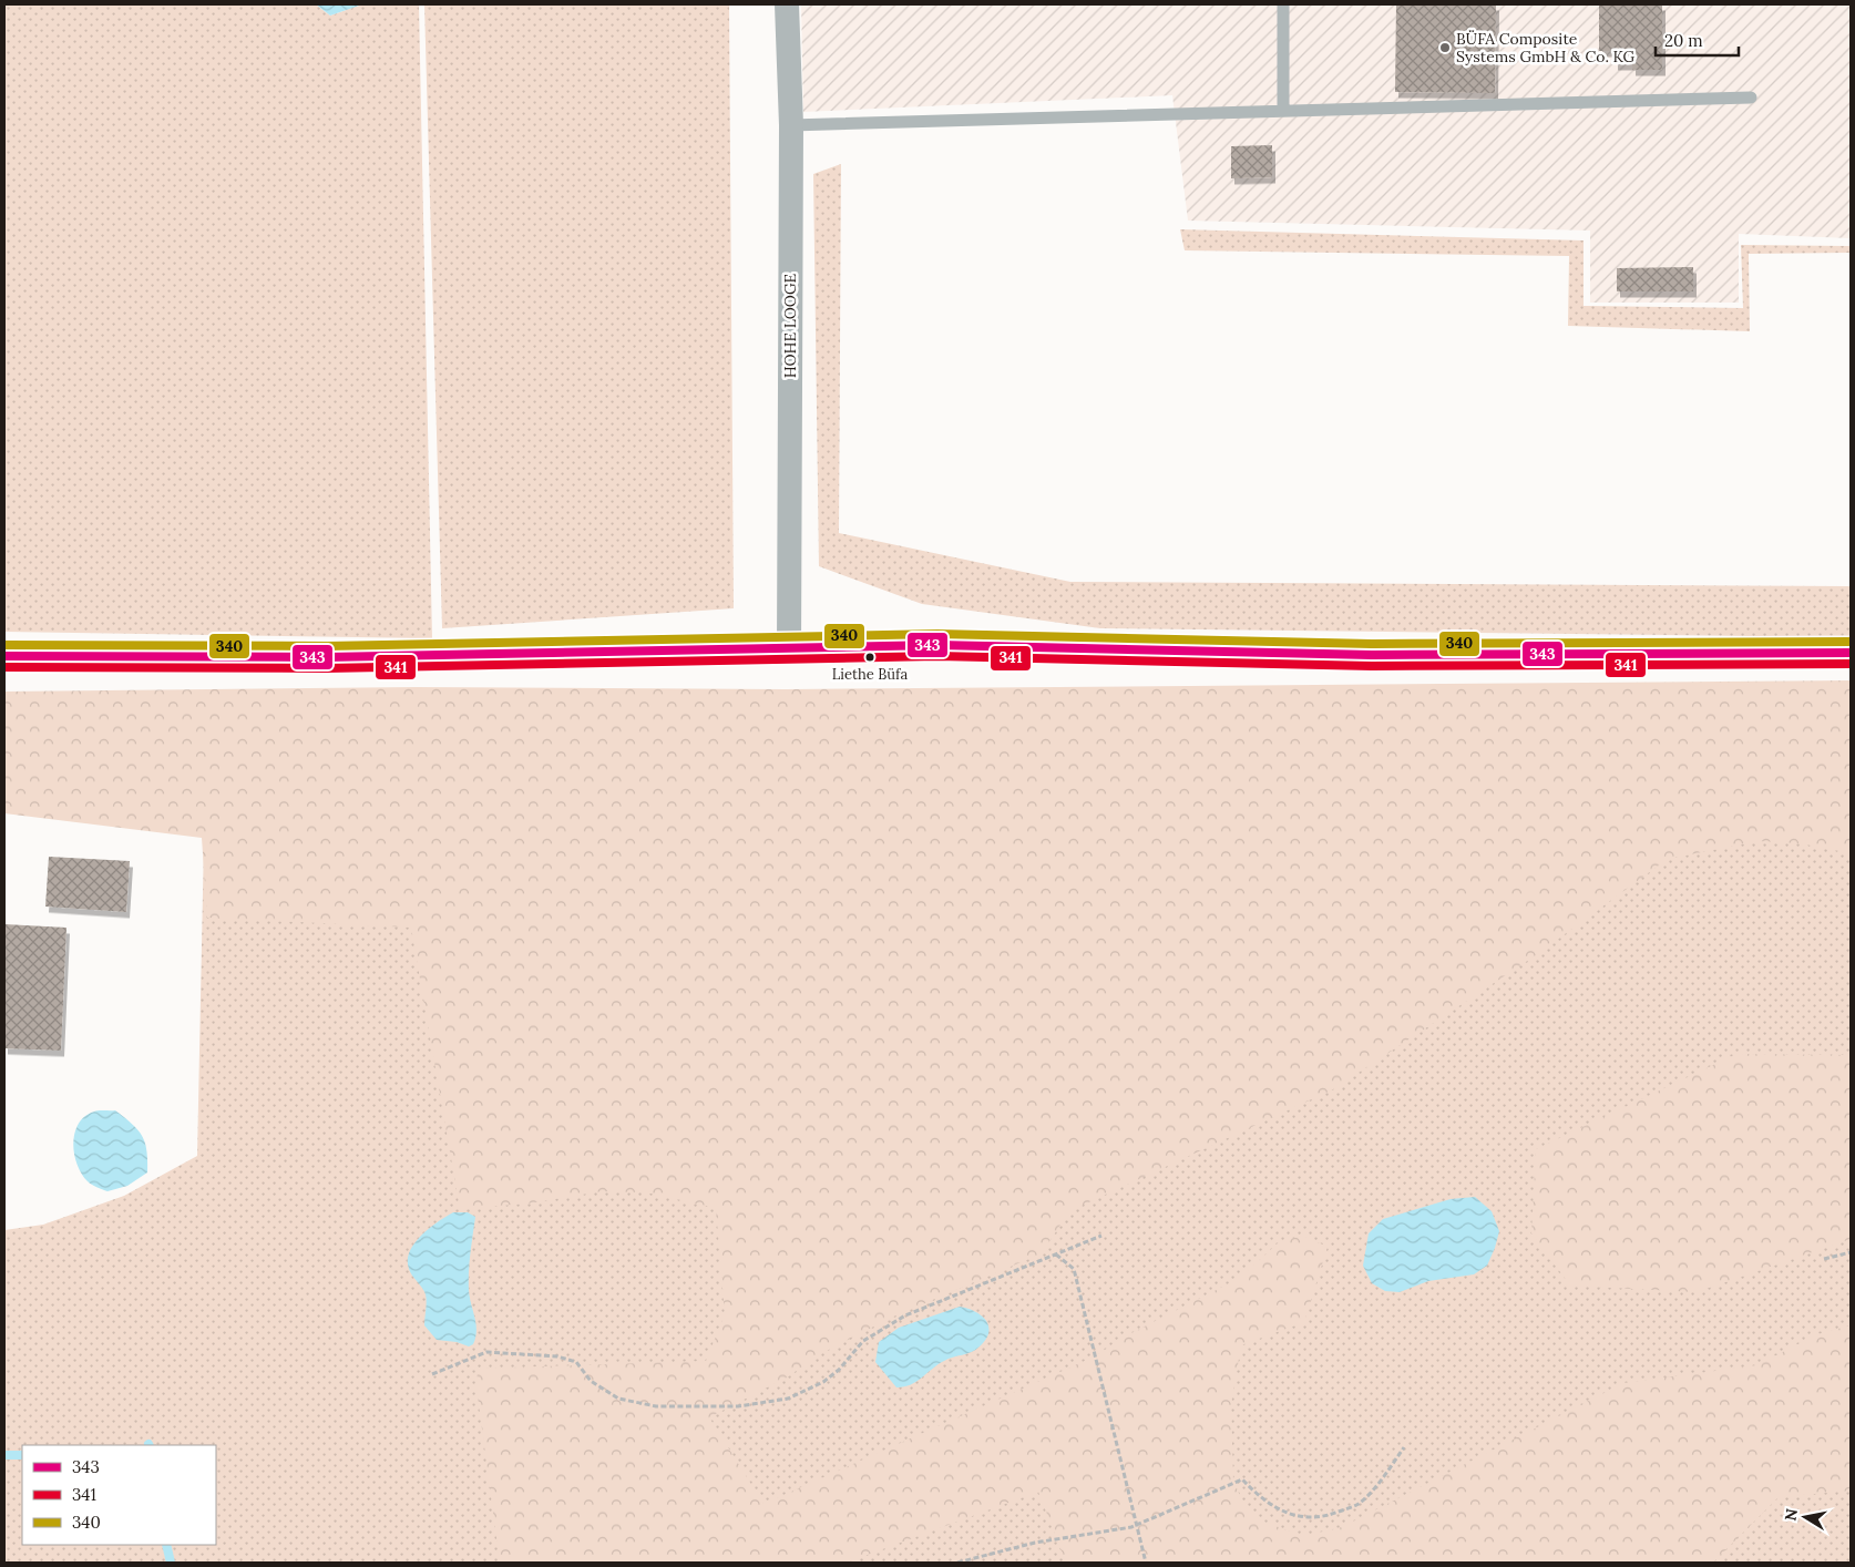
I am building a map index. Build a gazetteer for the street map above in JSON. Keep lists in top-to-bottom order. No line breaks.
{"streets":{"street":["HOHE LOOGE"]},"places":["BÜFA Composite Systems GmbH & Co. KG","Liethe Büfa"],"lines":["transit line 340","transit line 343","transit line 341"],"legend":["343","341","340"],"scale_bar":"20 m","north":"left"}
